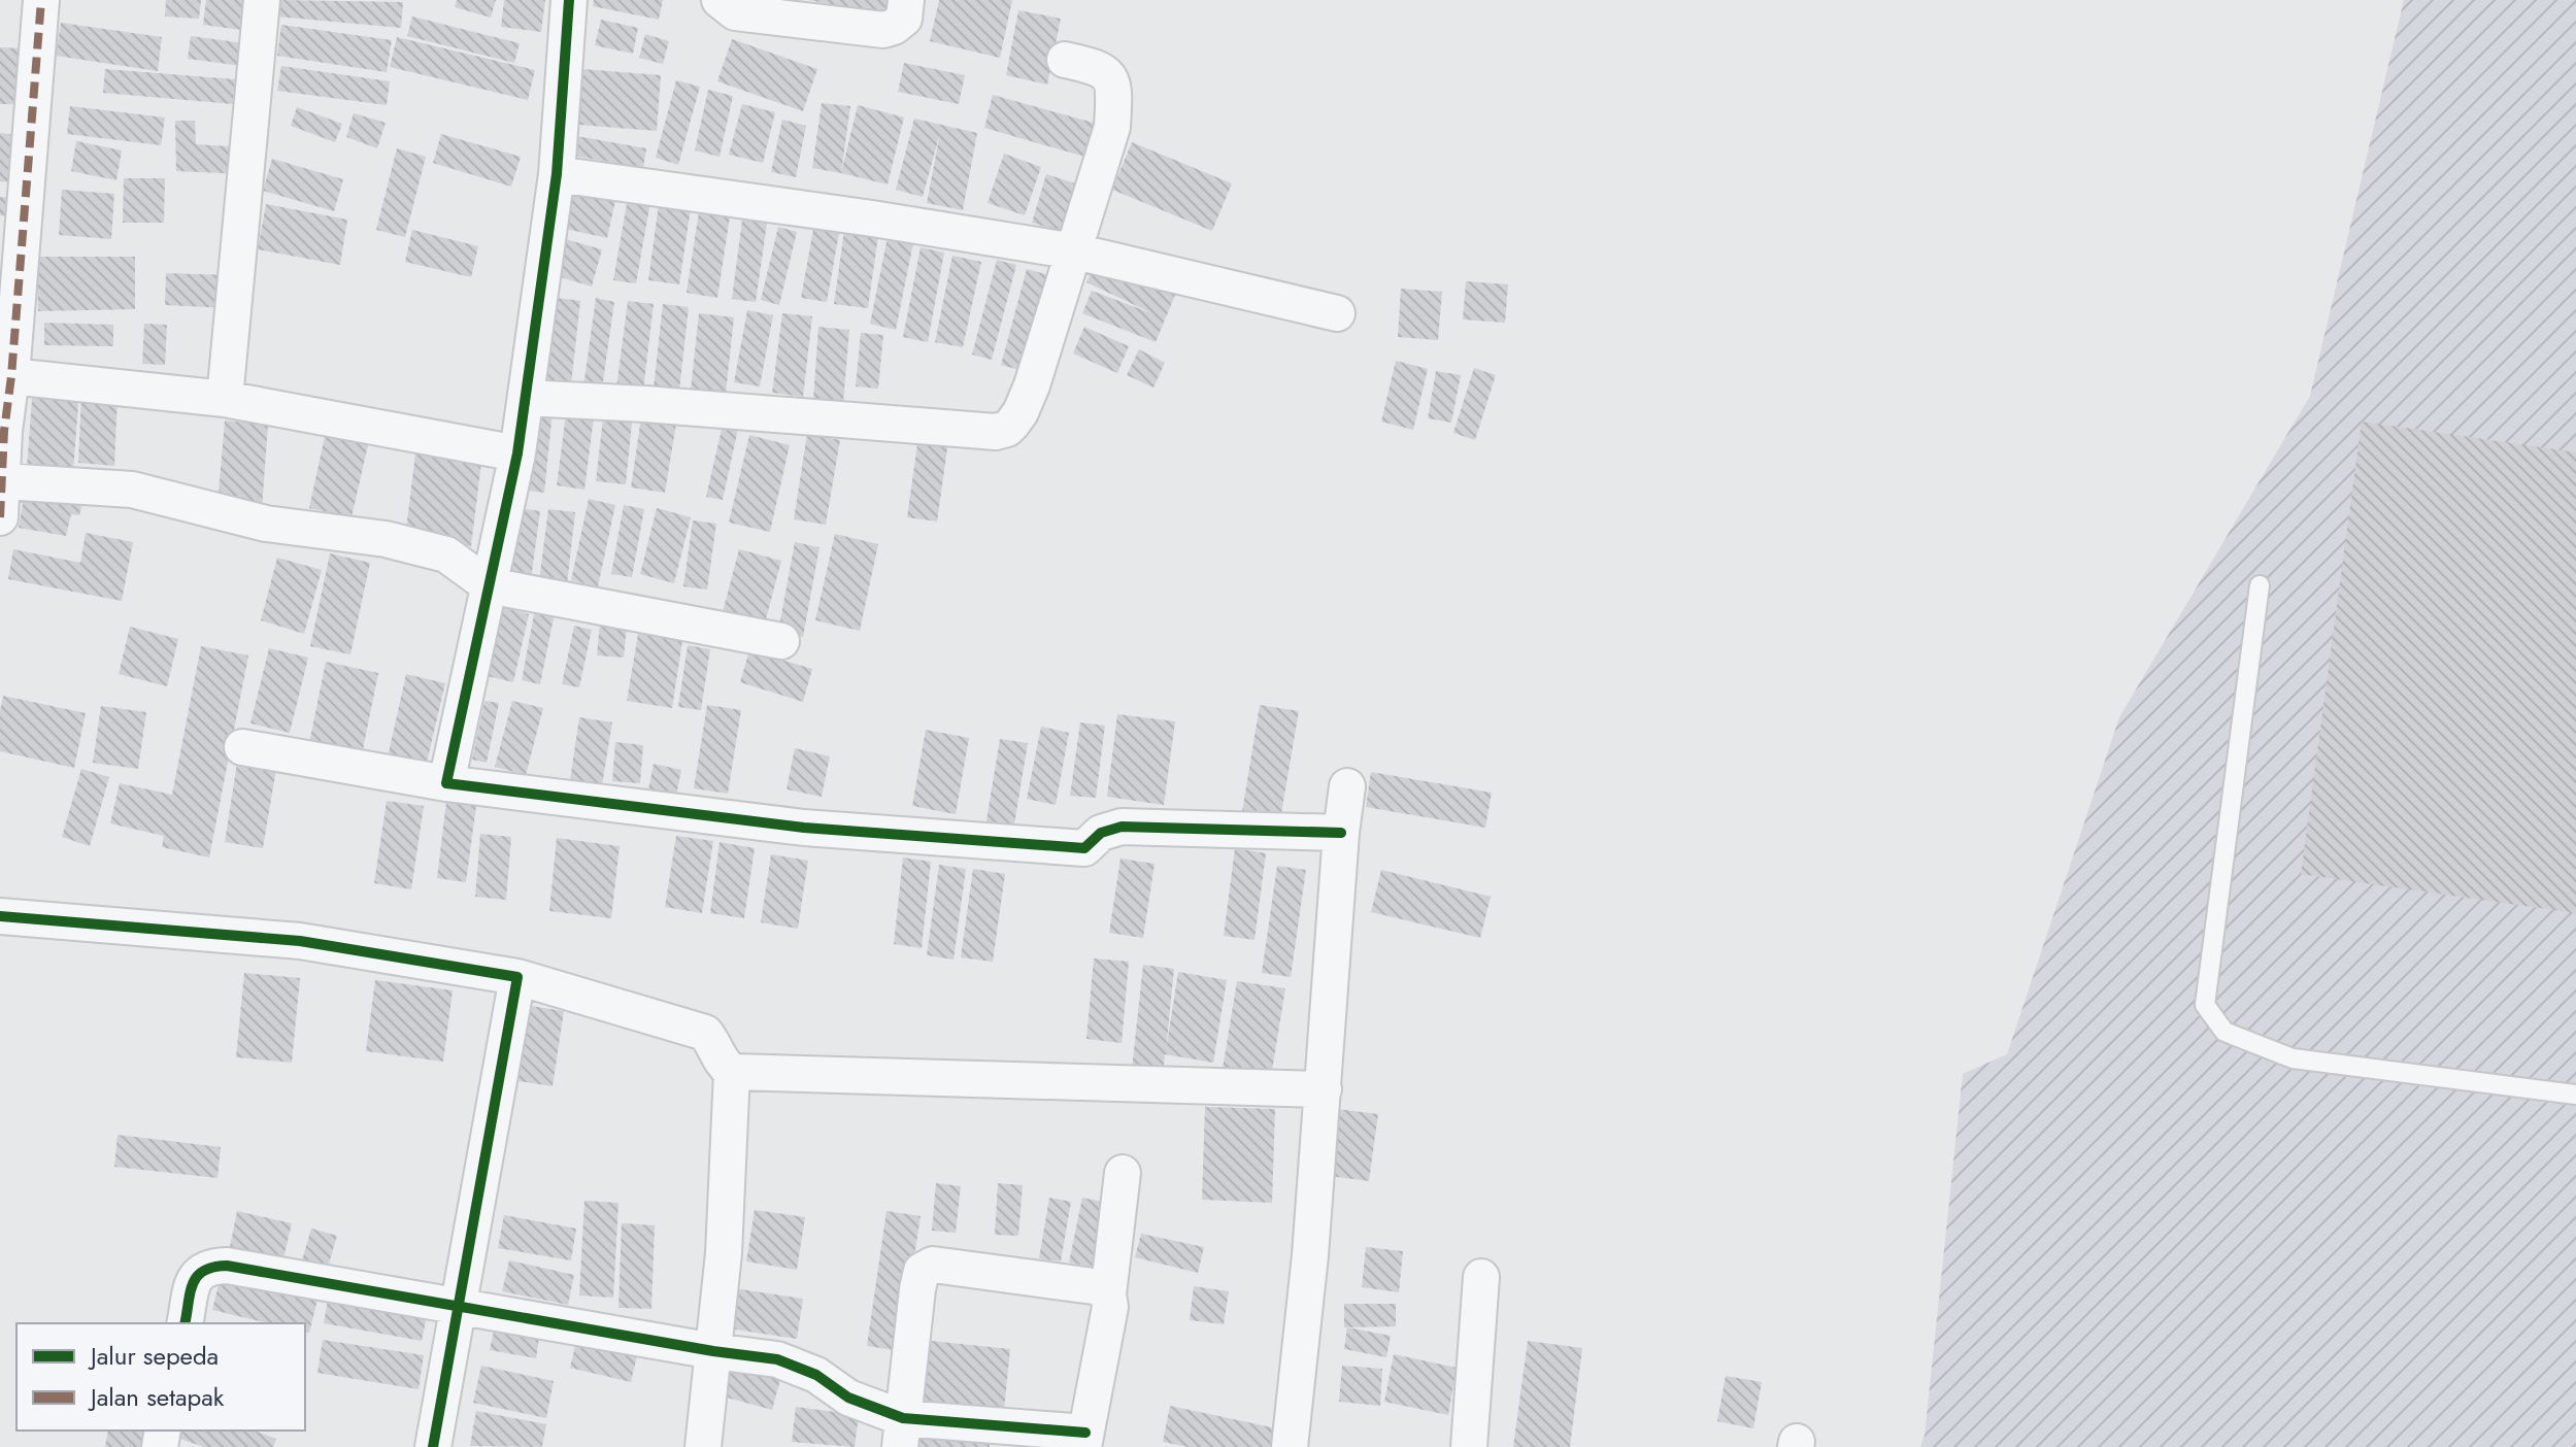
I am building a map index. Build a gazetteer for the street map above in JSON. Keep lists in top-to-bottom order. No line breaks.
{"legend":["Jalur sepeda","Jalan setapak"]}
